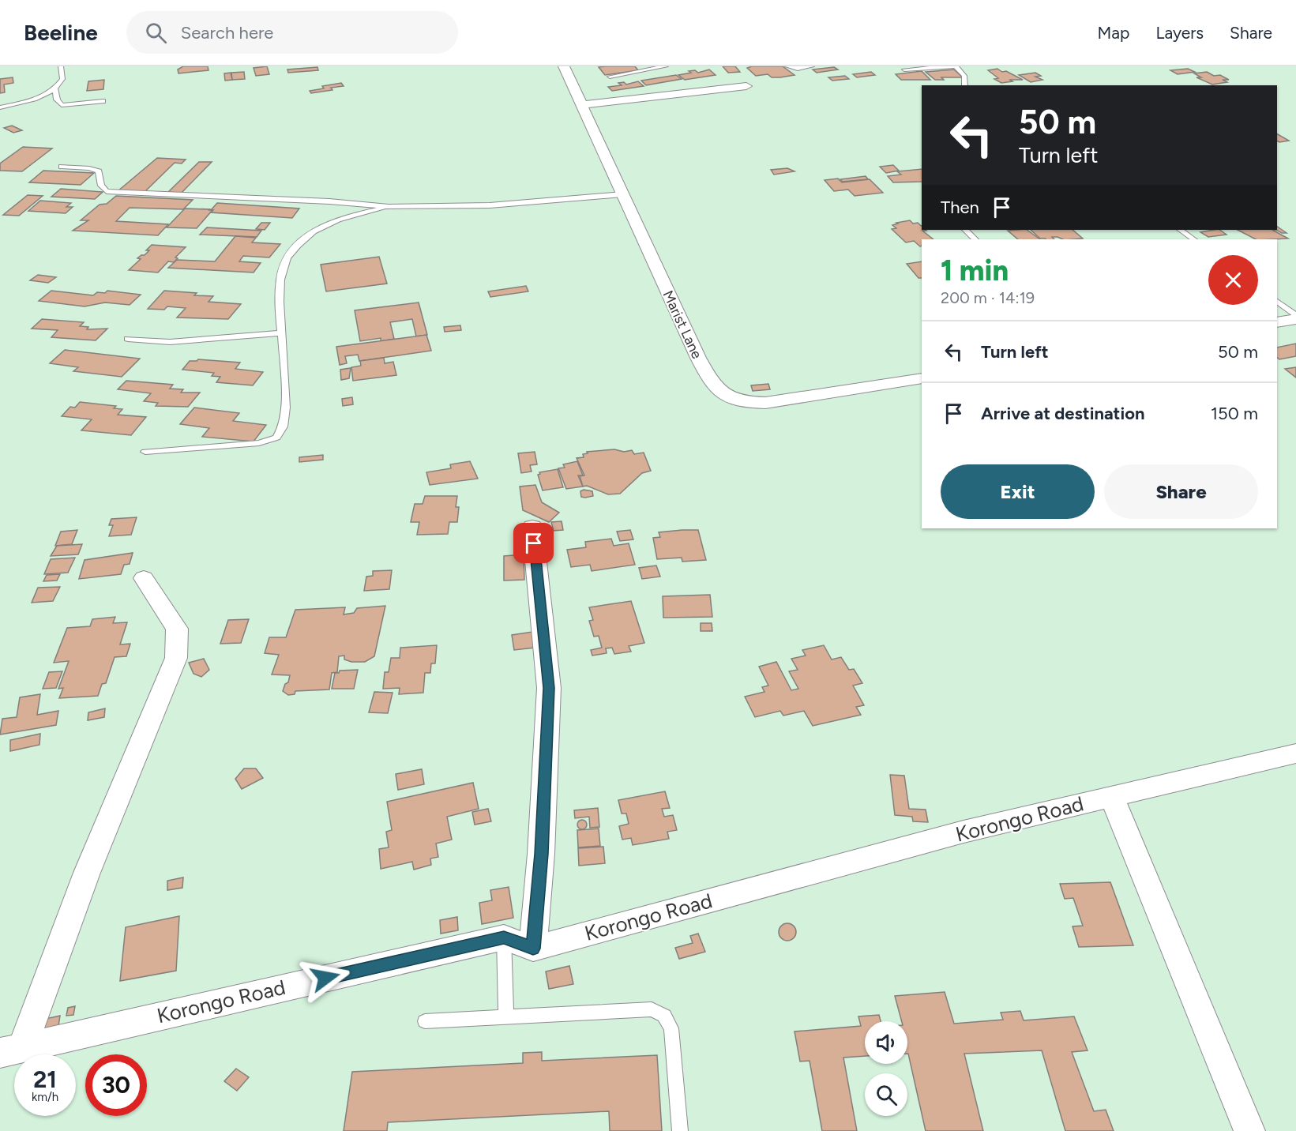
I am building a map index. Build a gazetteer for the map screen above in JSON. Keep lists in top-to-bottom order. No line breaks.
{"streets":{"street":["Marist Lane","Korongo Road"]},"page":{"header":"Beeline","search":"Search here","nav":["Map","Layers","Share"],"turn":["50 m","Turn left"],"then":"Then","heading":["1 min","200 m · 14:19"],"list":[{"name":"Turn left","value":"50 m"},{"name":"Arrive at destination","value":"150 m"}],"buttons":["Exit","Share"],"speed":"21 km/h","limit":"30"}}
